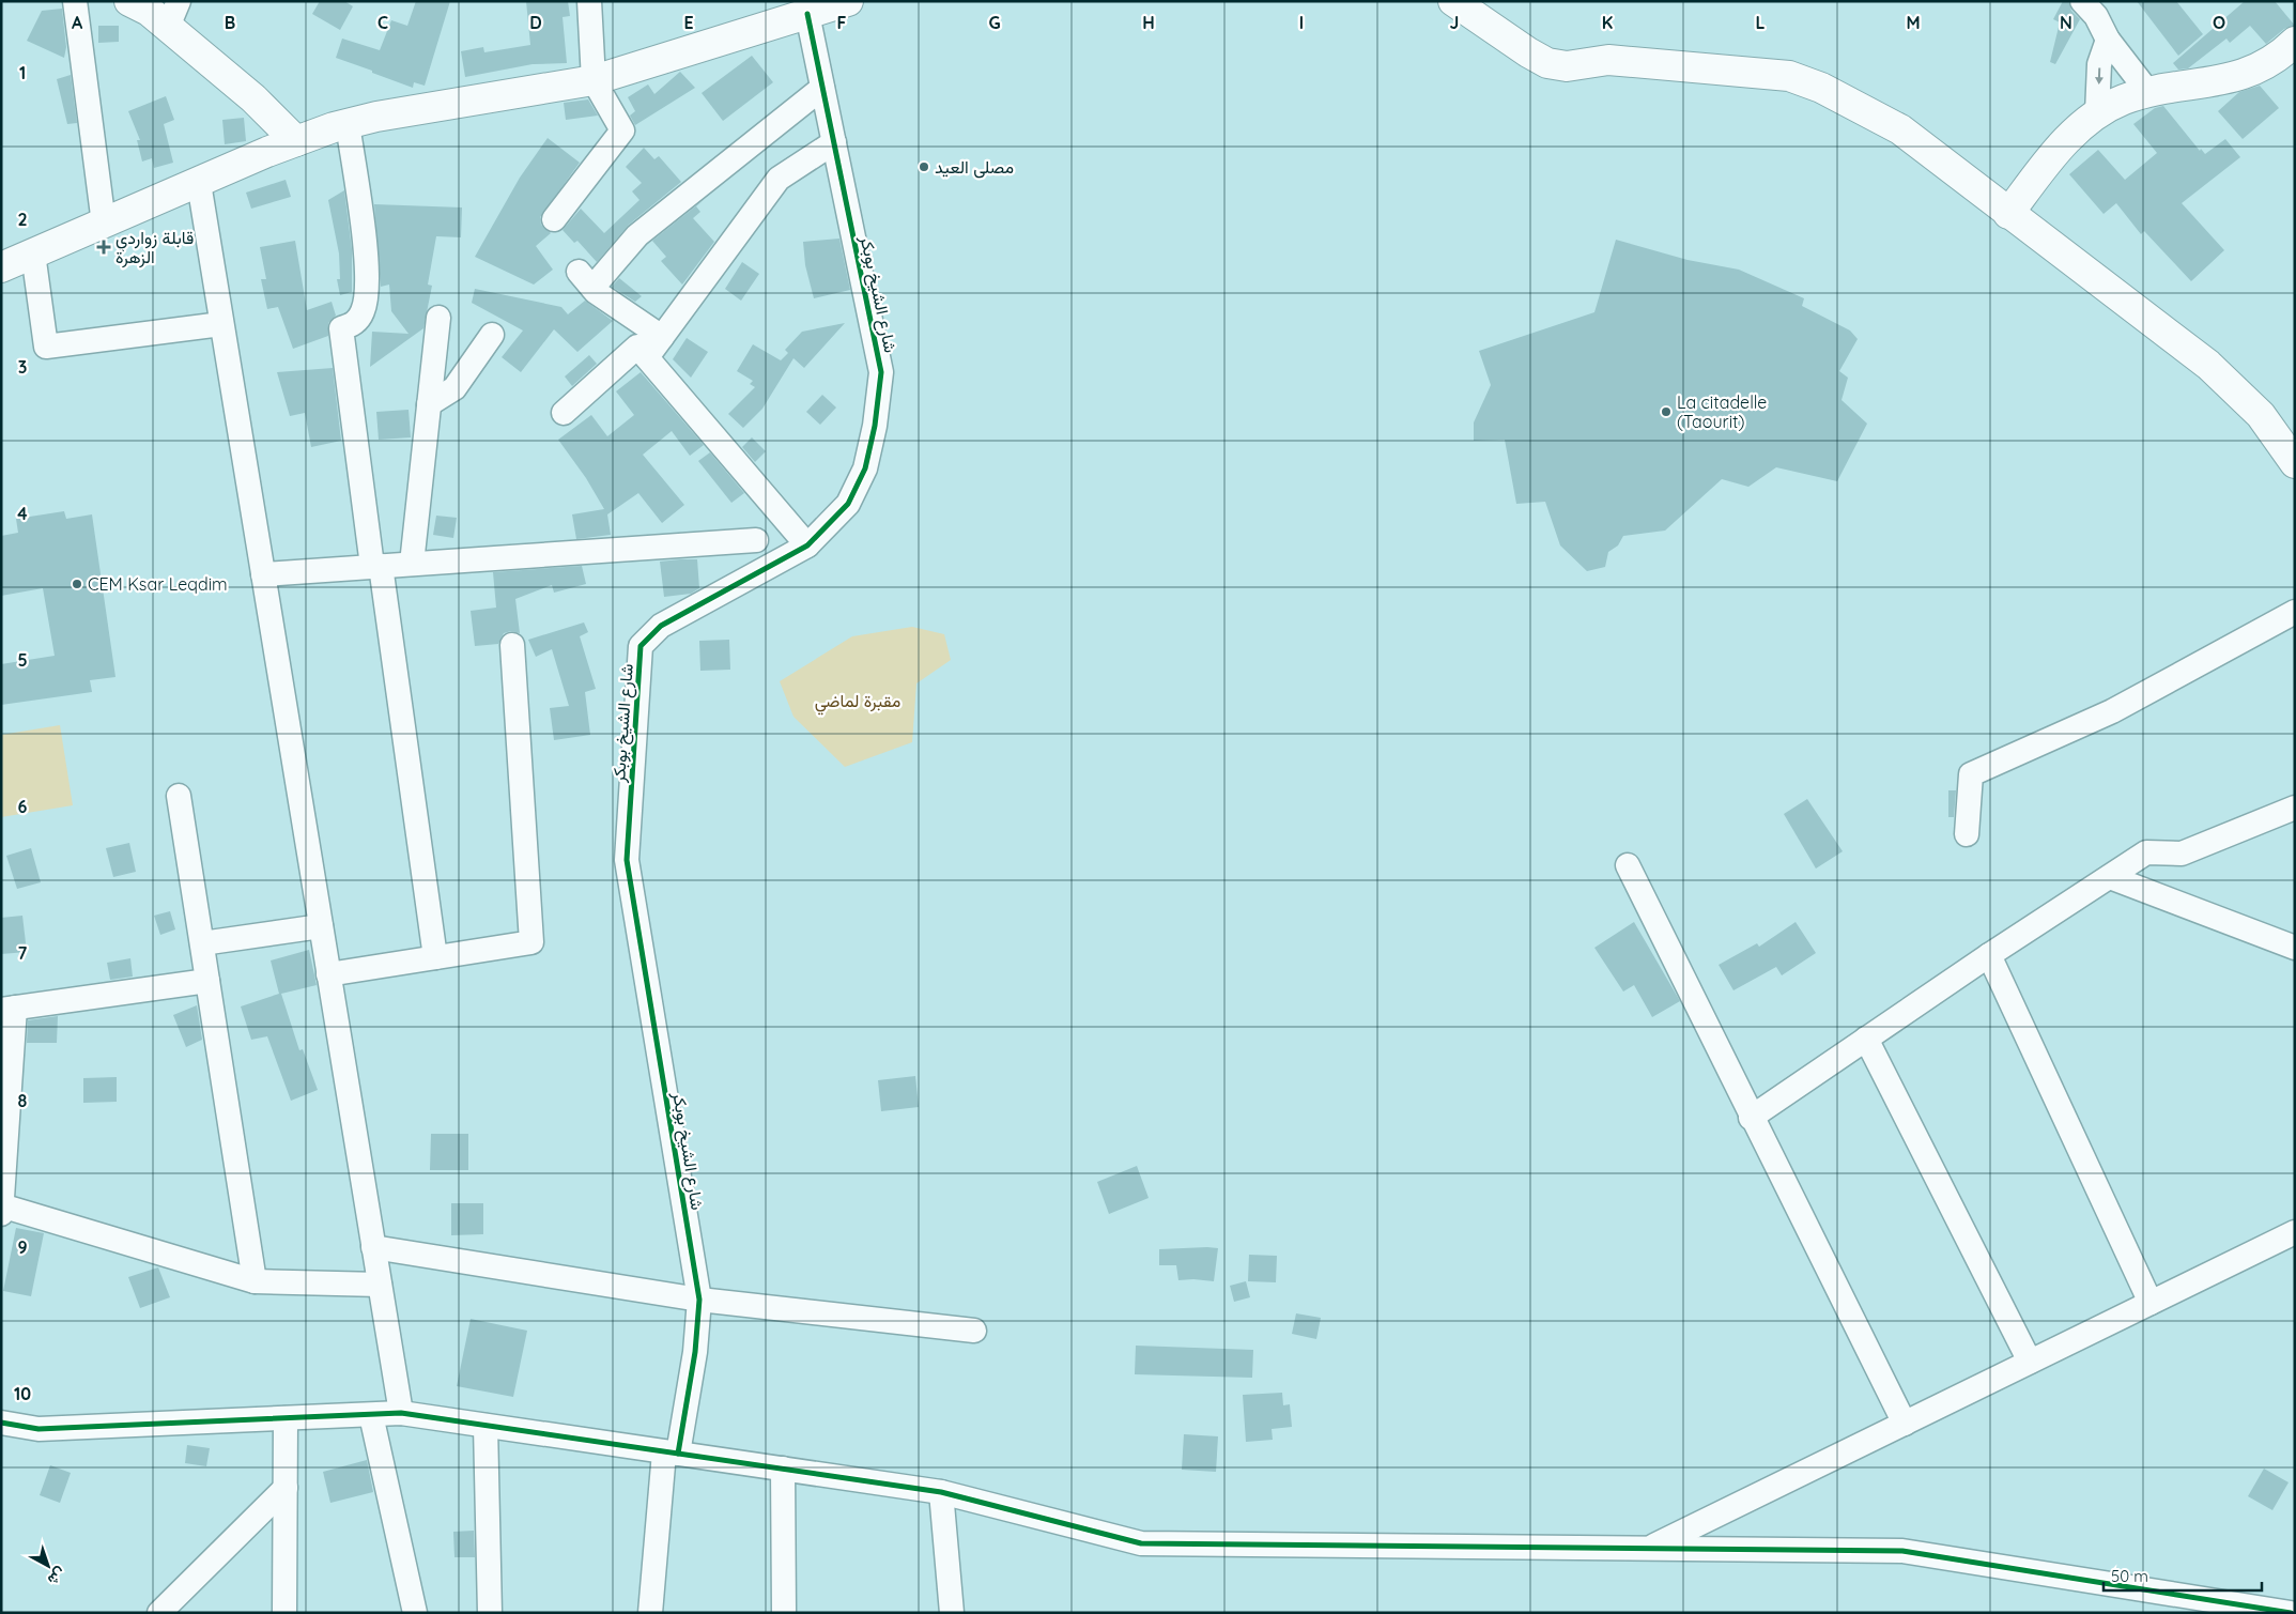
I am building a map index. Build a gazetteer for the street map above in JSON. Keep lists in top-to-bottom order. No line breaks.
{"streets":{"street":["شارع الشيخ بوبكر"]},"parks":["مقبرة لماضي"],"places":{"other":["مصلى العيد","La citadelle (Taourit)","CEM Ksar Leqdim"],"health":["قابلة زواردي الزهرة"]},"scale_bar":"50 m","north":"bottom right","grid":{"columns":["A","B","C","D","E","F","G","H","I","J","K","L","M","N","O"],"rows":["1","2","3","4","5","6","7","8","9","10"]}}
